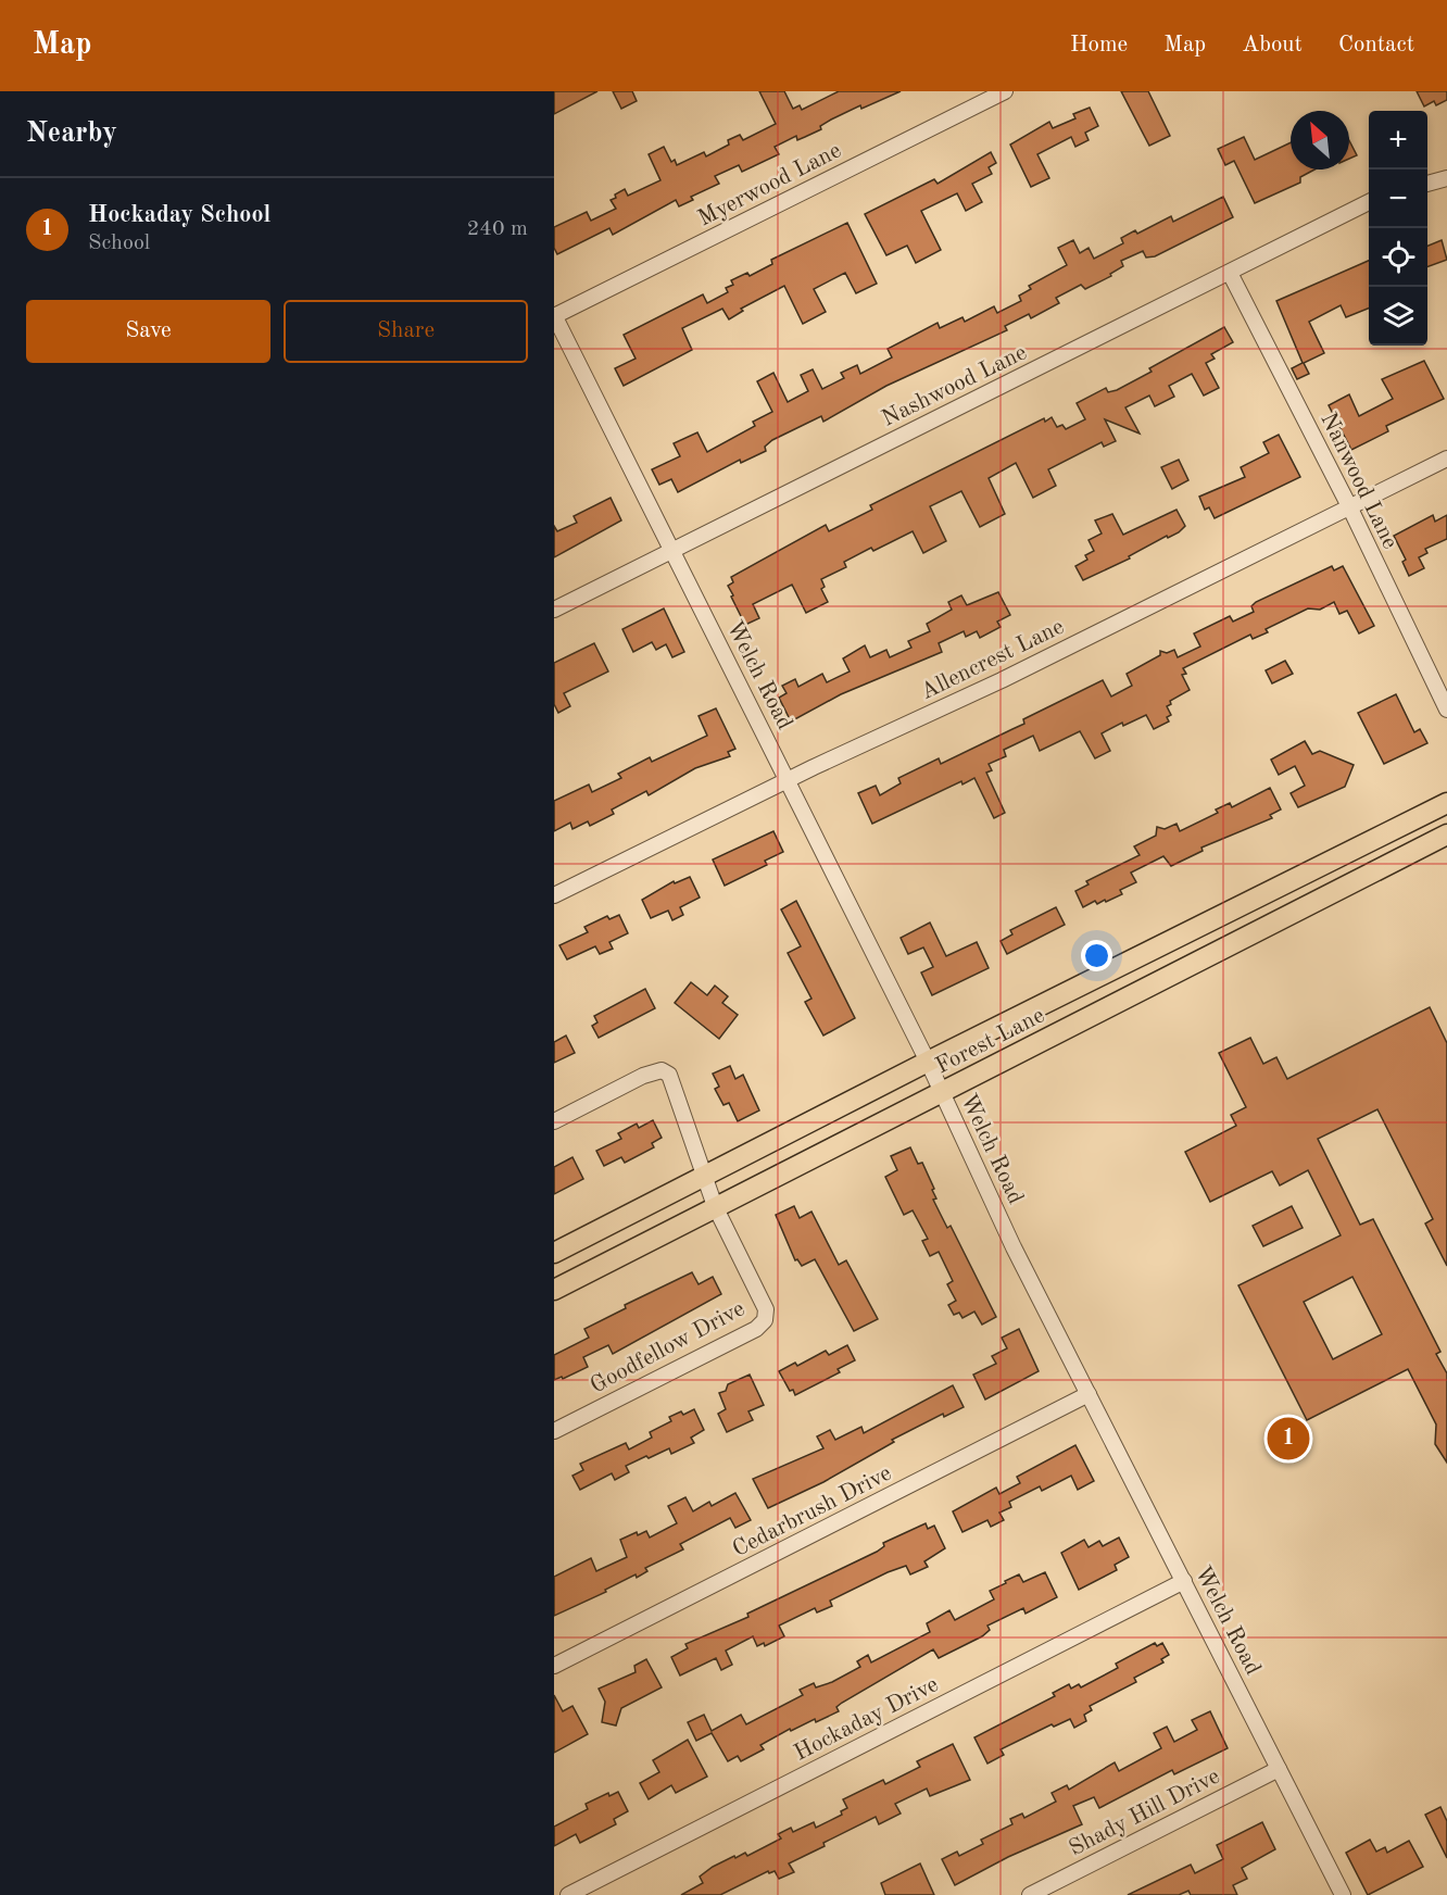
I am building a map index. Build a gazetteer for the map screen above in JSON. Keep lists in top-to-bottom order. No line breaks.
{"streets":{"main road":["Forest Lane"],"street":["Myerwood Lane","Nashwood Lane","Nanwood Lane","Allencrest Lane","Welch Road","Goodfellow Drive","Cedarbrush Drive","Hockaday Drive","Shady Hill Drive"]},"crossings":[["Myerwood Lane","Welch Road"],["Nashwood Lane","Nanwood Lane"],["Nashwood Lane","Welch Road"],["Nanwood Lane","Allencrest Lane"],["Allencrest Lane","Welch Road"],["Welch Road","Forest Lane"],["Welch Road","Cedarbrush Drive"],["Welch Road","Hockaday Drive"],["Welch Road","Shady Hill Drive"],["Forest Lane","Goodfellow Drive"]],"north":"top left","page":{"header":"Map","nav":["Home","Map","About","Contact"],"heading":"Nearby","map_buttons":["+","−"],"list":[{"mark":"1","name":"Hockaday School","note":"School","value":"240 m"}],"buttons":["Save","Share"],"pins":"1"}}
